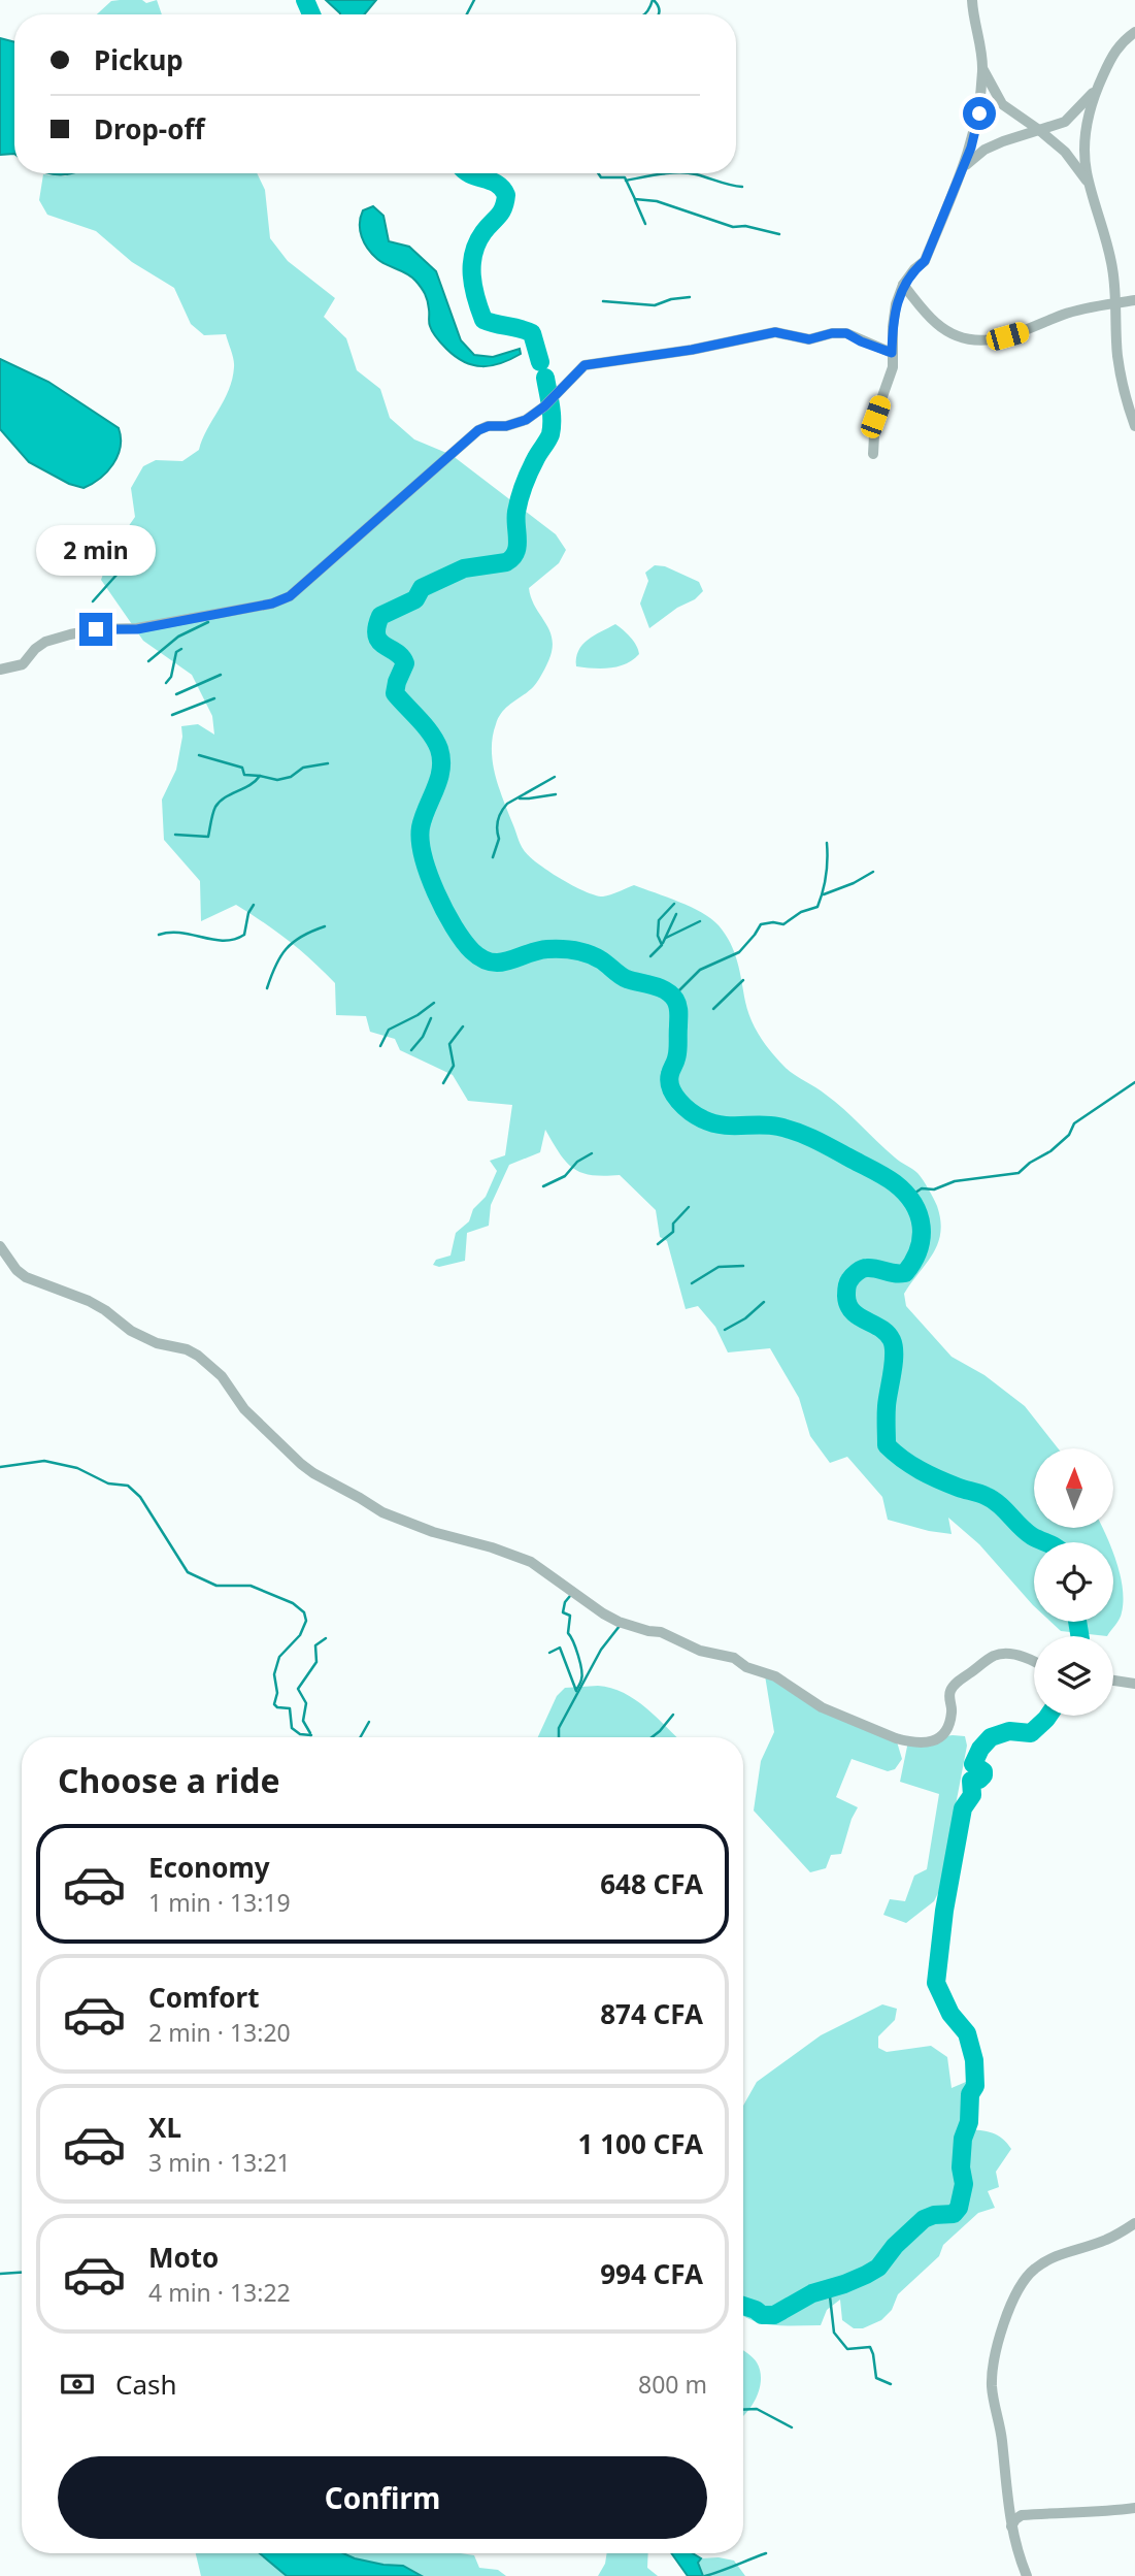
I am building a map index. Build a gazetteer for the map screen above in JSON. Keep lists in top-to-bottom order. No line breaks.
{"north":"top","page":{"banner":["Pickup","Drop-off"],"bubble":"2 min","heading":"Choose a ride","list":[{"name":"Economy","note":"1 min · 13:19","value":"648 CFA"},{"name":"Comfort","note":"2 min · 13:20","value":"874 CFA"},{"name":"XL","note":"3 min · 13:21","value":"1 100 CFA"},{"name":"Moto","note":"4 min · 13:22","value":"994 CFA"}],"pay":["Cash","800 m"],"buttons":"Confirm"}}
